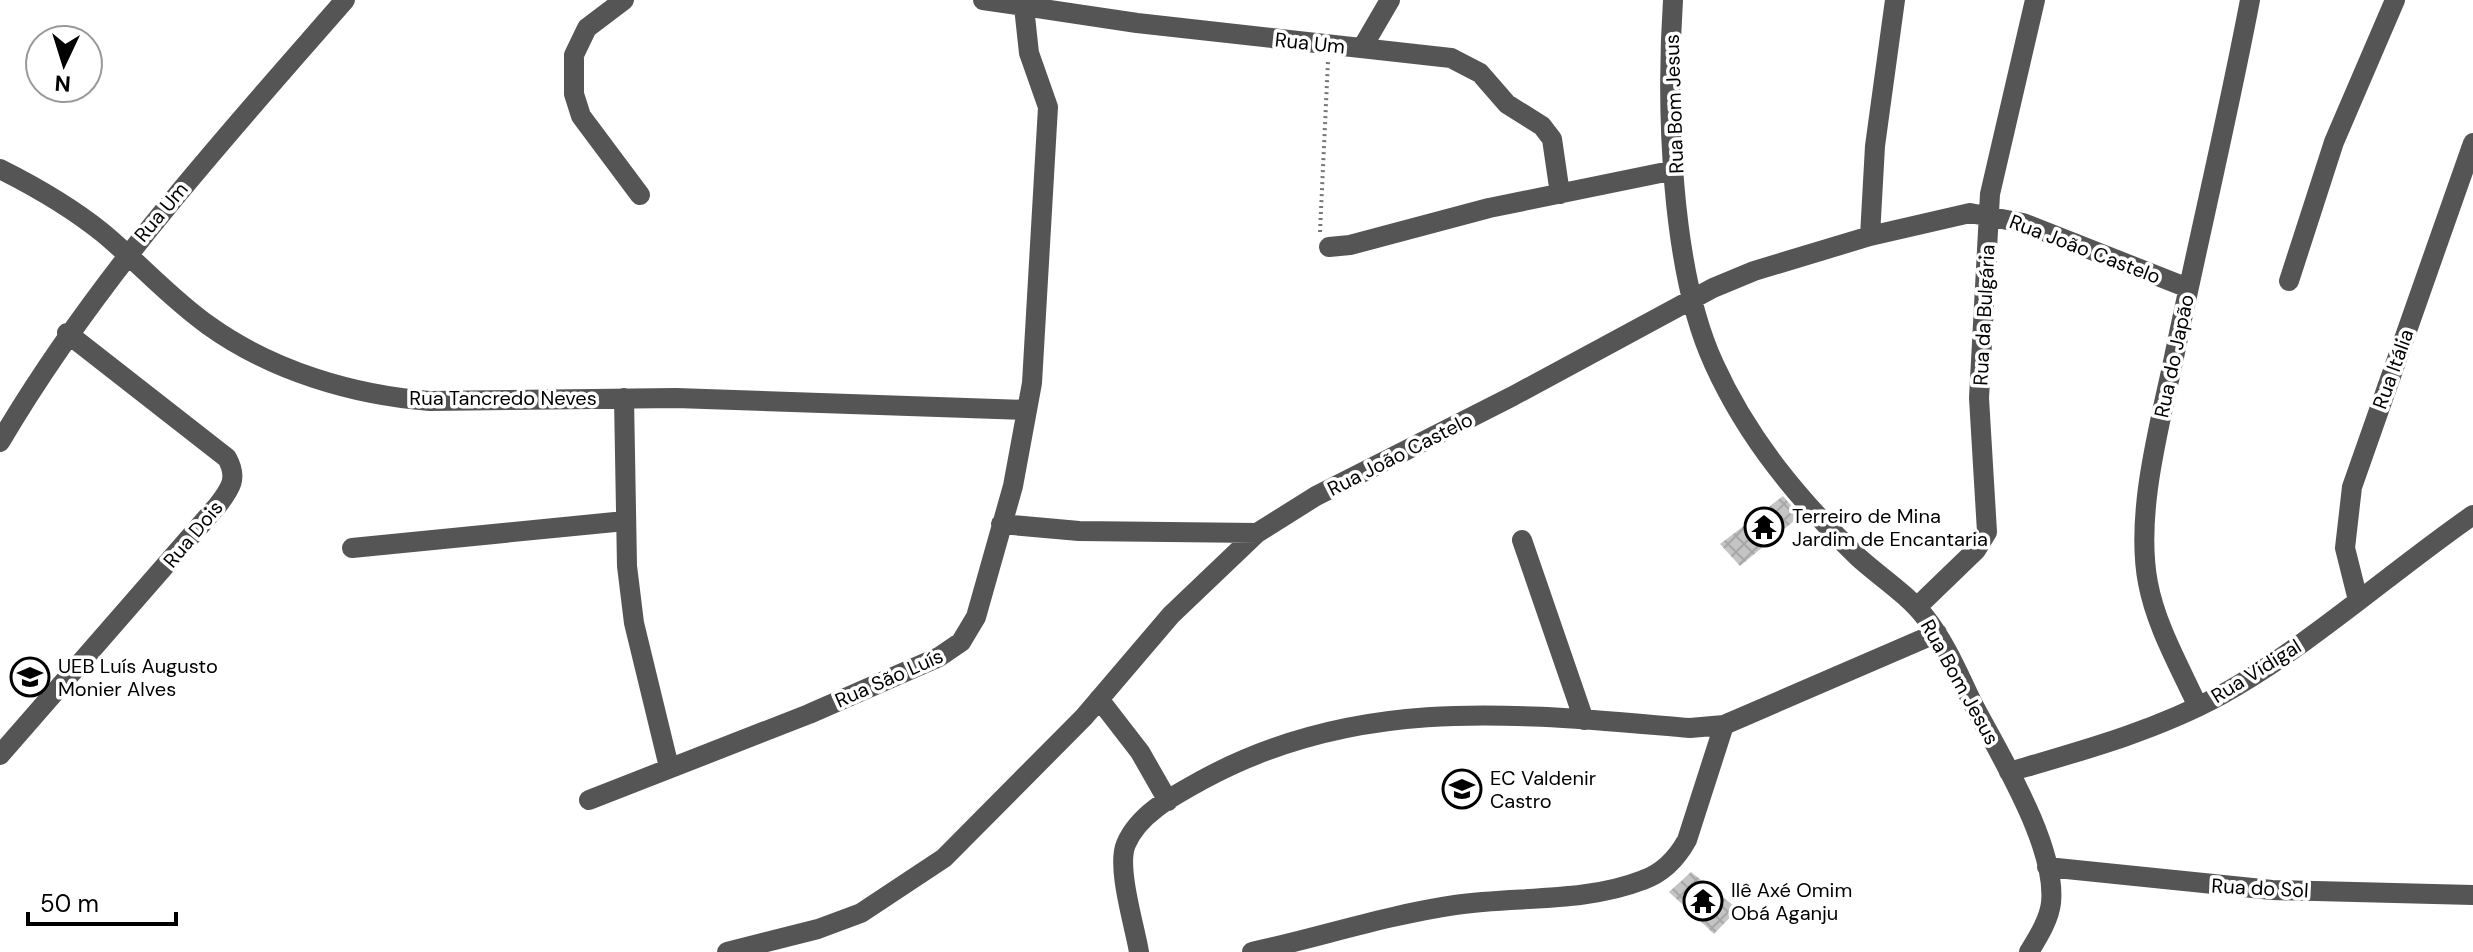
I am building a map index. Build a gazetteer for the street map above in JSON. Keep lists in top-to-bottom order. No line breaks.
{"streets":{"street":["Rua Um","Rua Bom Jesus","Rua João Castelo","Rua da Bulgária","Rua do Japão","Rua Itália","Rua Tancredo Neves","Rua Dois","Rua Vidigal","Rua São Luís","Rua do Sol"]},"crossings":[["Rua Um","Rua Tancredo Neves"],["Rua Um","Rua Dois"],["Rua Um","Rua São Luís"],["Rua Bom Jesus","Rua João Castelo"],["Rua Bom Jesus","Rua da Bulgária"],["Rua Bom Jesus","Rua Vidigal"],["Rua Bom Jesus","Rua do Sol"],["Rua João Castelo","Rua da Bulgária"],["Rua João Castelo","Rua do Japão"],["Rua do Japão","Rua Vidigal"],["Rua Itália","Rua Vidigal"],["Rua Tancredo Neves","Rua São Luís"]],"places":{"temple":["Terreiro de Mina Jardim de Encantaria","Ilê Axé Omim Obá Aganju"],"school or university":["UEB Luís Augusto Monier Alves","EC Valdenir Castro"]},"scale_bar":"50 m","north":"bottom"}
